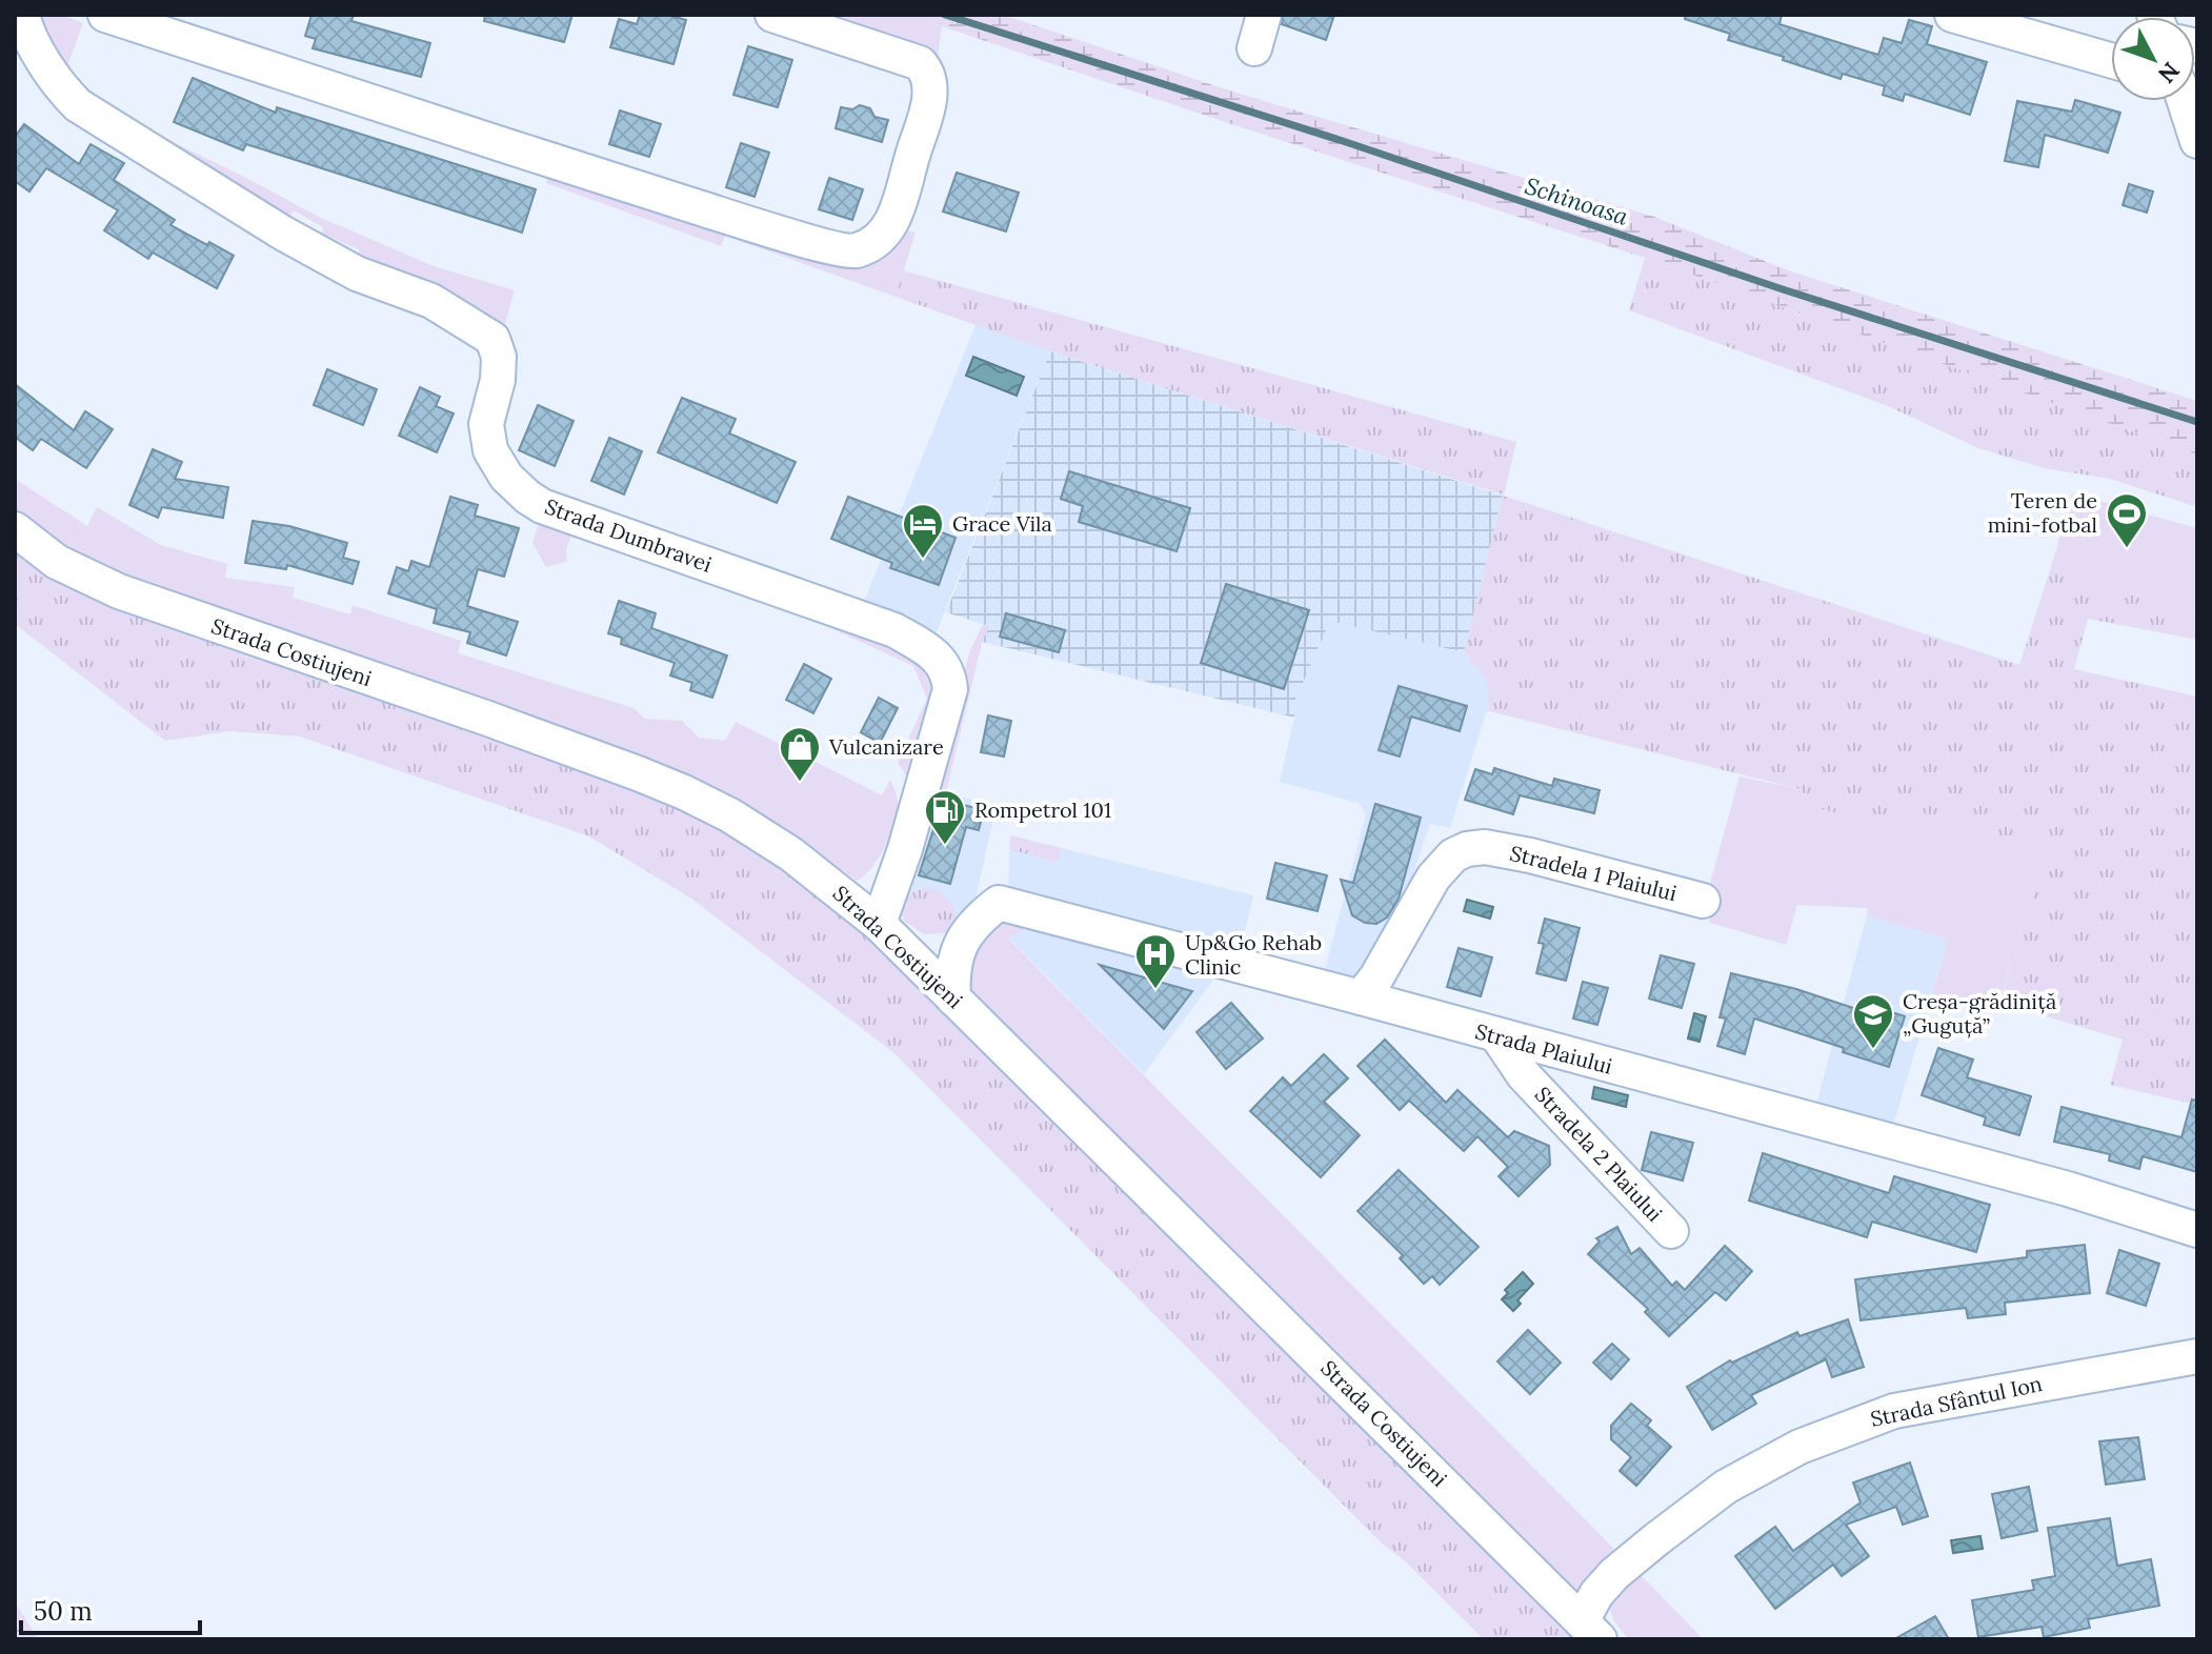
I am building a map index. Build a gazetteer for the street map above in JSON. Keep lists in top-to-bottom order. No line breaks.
{"streets":{"street":["Strada Dumbravei","Strada Costiujeni","Stradela 1 Plaiului","Strada Plaiului","Stradela 2 Plaiului","Strada Sfântul Ion"]},"crossings":[["Strada Dumbravei","Strada Costiujeni"],["Strada Costiujeni","Strada Plaiului"],["Strada Costiujeni","Strada Sfântul Ion"],["Stradela 1 Plaiului","Strada Plaiului"],["Strada Plaiului","Stradela 2 Plaiului"]],"water":["Schinoasa"],"places":{"sports":["Teren de mini-fotbal"],"hotel":["Grace Vila"],"shop":["Vulcanizare"],"fuel station":["Rompetrol 101"],"hospital":["Up&Go Rehab Clinic"],"school or university":["Creșa-grădiniță „Guguță”"]},"scale_bar":"50 m","north":"bottom right"}
